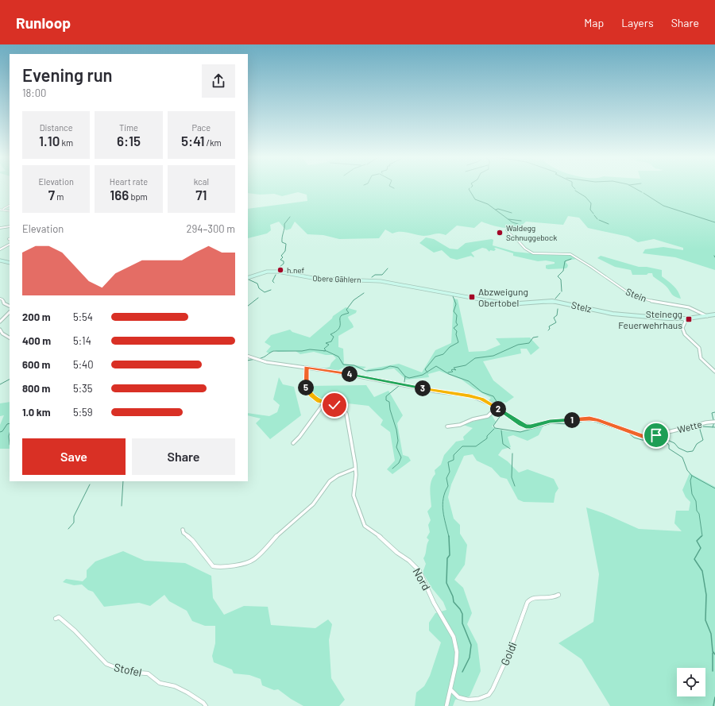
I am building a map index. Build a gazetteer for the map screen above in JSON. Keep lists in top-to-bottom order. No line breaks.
{"streets":{"main road":["Obere Gählern","Stelz"],"street":["Stein","Wette","Nord","Goldi","Stofel"]},"crossings":[["Obere Gählern","Stelz"],["Stein","Stelz"],["Wette","Nord"],["Nord","Goldi"]],"places":{"other":["Waldegg Schnuggebock","h.nef"],"transit":["Abzweigung Obertobel","Steinegg Feuerwehrhaus"]},"page":{"header":"Runloop","nav":["Map","Layers","Share"],"heading":["Evening run","18:00"],"stats":[["Distance","1.10 km"],["Time","6:15"],["Pace","5:41 /km"],["Elevation","7 m"],["Heart rate","166 bpm"],["kcal","71"]],"chart":["Elevation","294–300 m"],"list":[{"name":"200 m","note":"5:54"},{"name":"400 m","note":"5:14"},{"name":"600 m","note":"5:40"},{"name":"800 m","note":"5:35"},{"name":"1.0 km","note":"5:59"}],"pins":["4","5","3","2","1"],"buttons":["Save","Share"]}}
